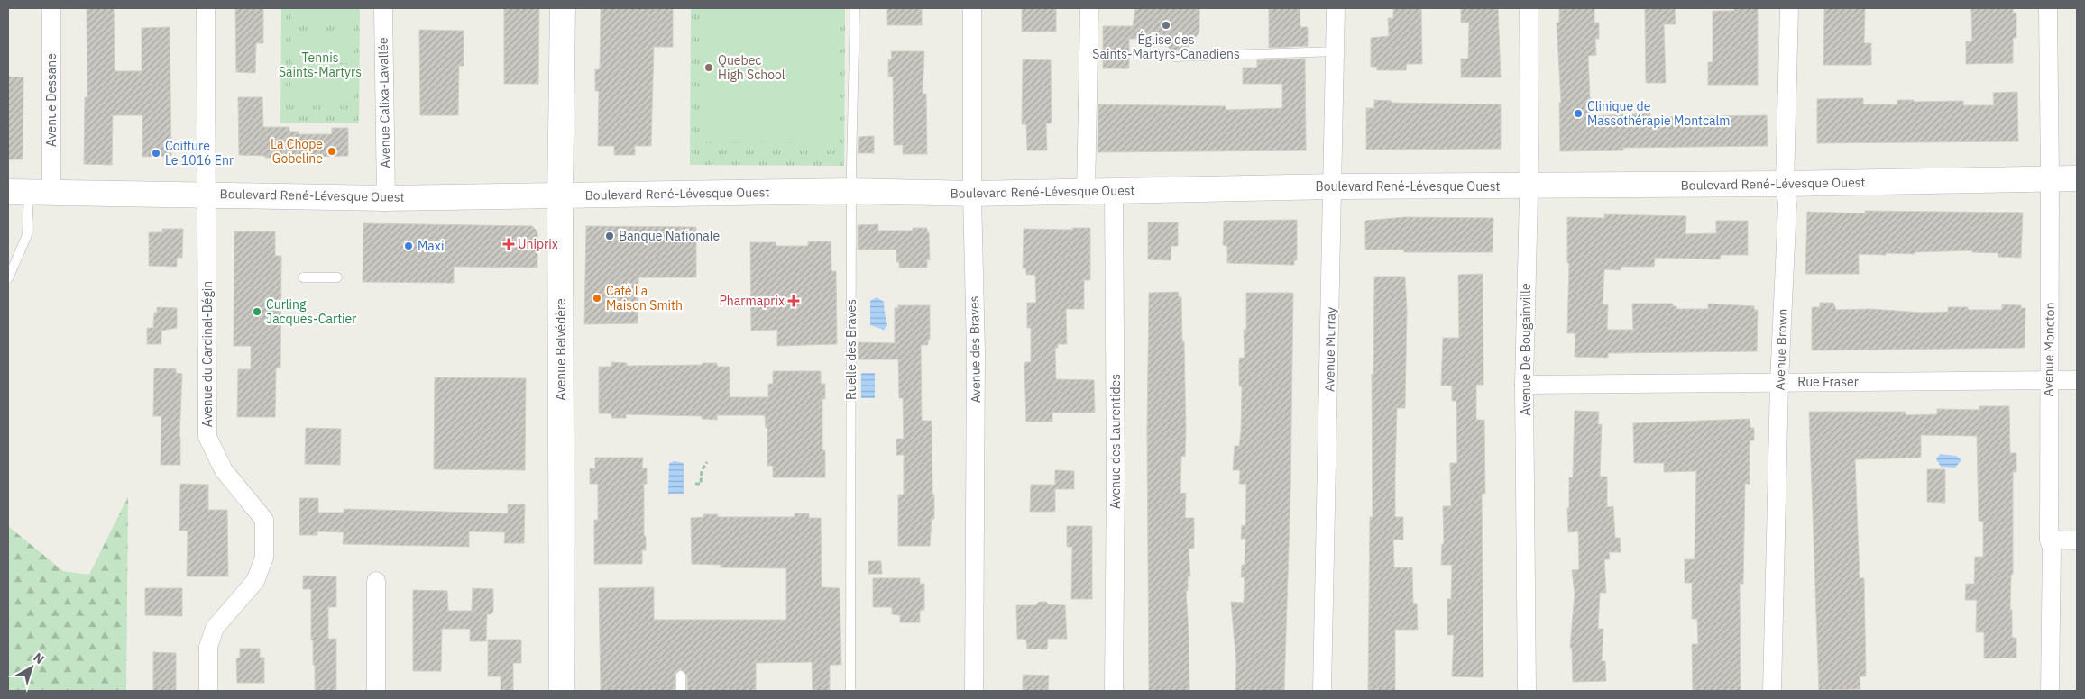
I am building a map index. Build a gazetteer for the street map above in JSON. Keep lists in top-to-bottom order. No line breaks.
{"streets":{"main road":["Boulevard René-Lévesque Ouest","Avenue Belvédère"],"street":["Avenue Dessane","Avenue Calixa-Lavallée","Avenue des Braves","Avenue Murray","Avenue De Bougainville","Avenue Brown","Avenue Moncton","Avenue du Cardinal-Bégin","Rue Fraser","Avenue des Laurentides"],"lane":["Ruelle des Braves"]},"crossings":[["Avenue Dessane","Boulevard René-Lévesque Ouest"],["Avenue Calixa-Lavallée","Boulevard René-Lévesque Ouest"],["Boulevard René-Lévesque Ouest","Avenue Belvédère"],["Boulevard René-Lévesque Ouest","Ruelle des Braves"],["Boulevard René-Lévesque Ouest","Avenue des Braves"],["Boulevard René-Lévesque Ouest","Avenue Murray"],["Boulevard René-Lévesque Ouest","Avenue De Bougainville"],["Boulevard René-Lévesque Ouest","Avenue Brown"],["Boulevard René-Lévesque Ouest","Avenue Moncton"],["Boulevard René-Lévesque Ouest","Avenue du Cardinal-Bégin"],["Boulevard René-Lévesque Ouest","Avenue des Laurentides"],["Avenue De Bougainville","Rue Fraser"],["Avenue Brown","Rue Fraser"],["Avenue Moncton","Rue Fraser"]],"parks":["Tennis Saints-Martyrs"],"places":{"other":["Église des Saints-Martyrs-Canadiens","Quebec High School","Clinique de Massothérapie Montcalm","La Chope Gobeline","Coiffure Le 1016 Enr","Banque Nationale","Maxi","Café La Maison Smith","Curling Jacques-Cartier"],"health":["Uniprix","Pharmaprix"]},"north":"top right"}
